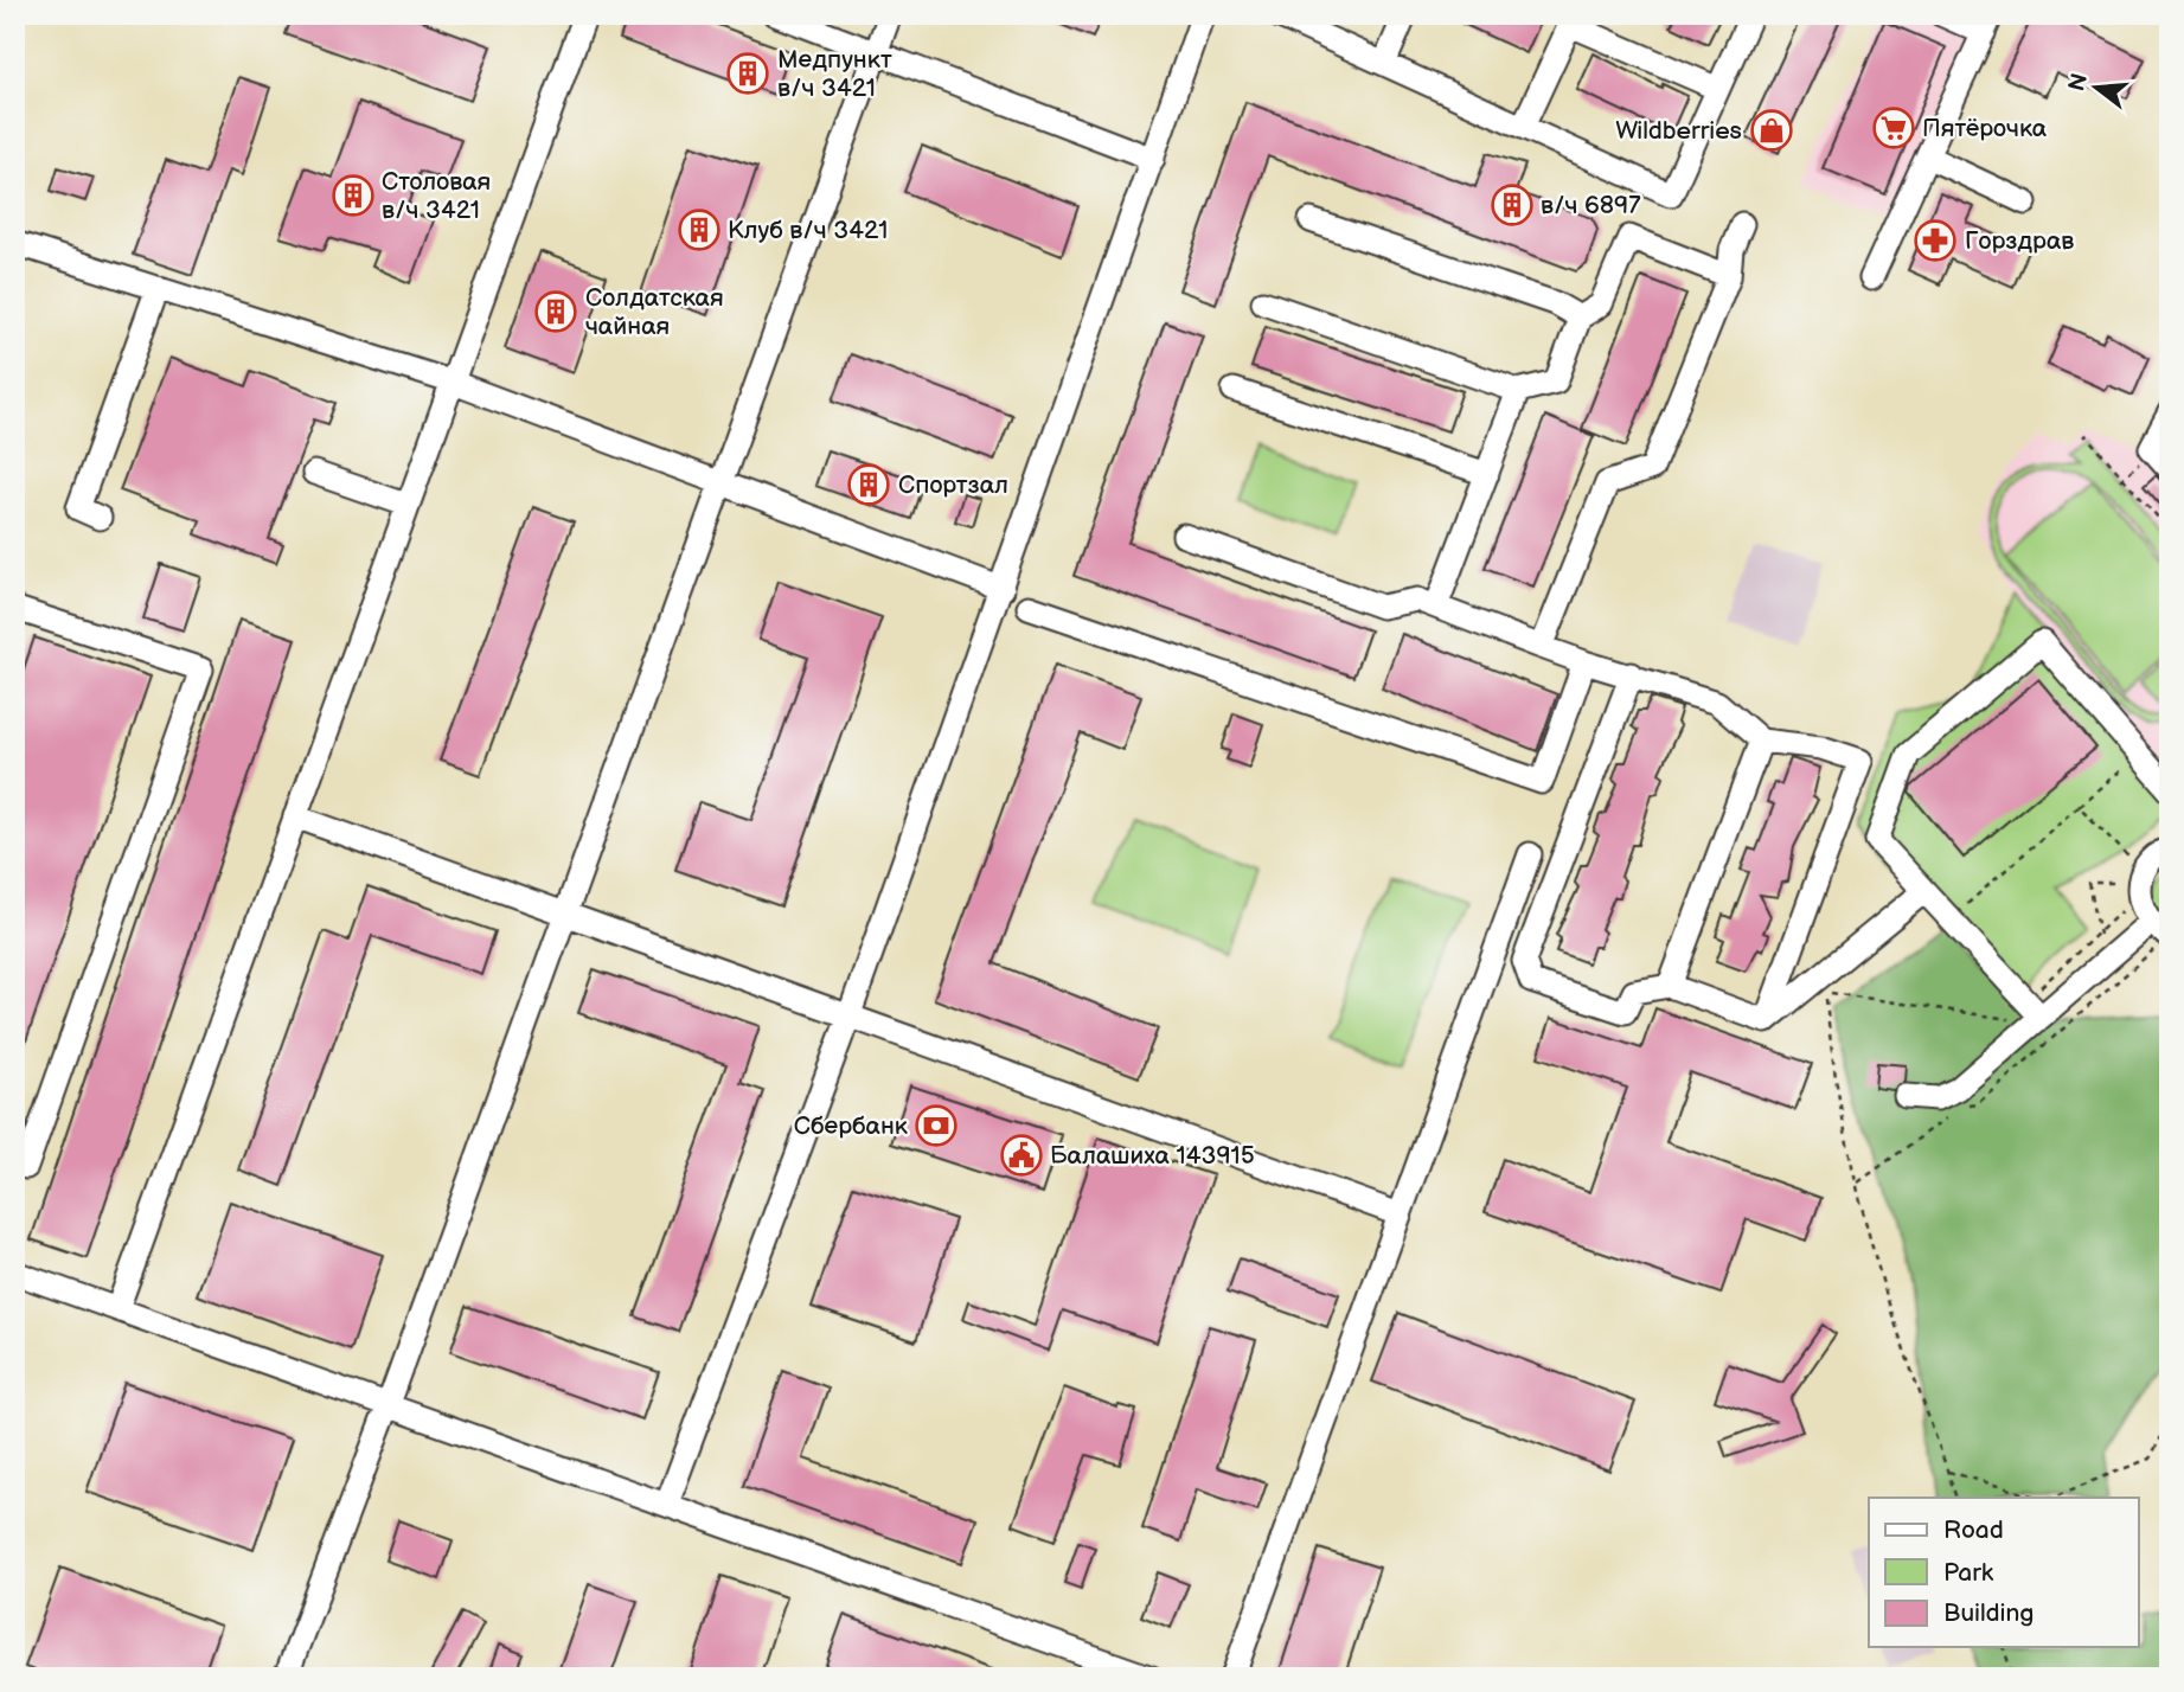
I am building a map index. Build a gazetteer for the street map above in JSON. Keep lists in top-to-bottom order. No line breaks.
{"places":{"building":["Медпункт в/ч 3421","Столовая в/ч 3421","в/ч 6897","Клуб в/ч 3421","Солдатская чайная","Спортзал"],"supermarket":["Пятёрочка"],"shop":["Wildberries"],"pharmacy":["Горздрав"],"bank":["Сбербанк"],"public building":["Балашиха 143915"]},"legend":["Road","Park","Building"],"north":"left"}
